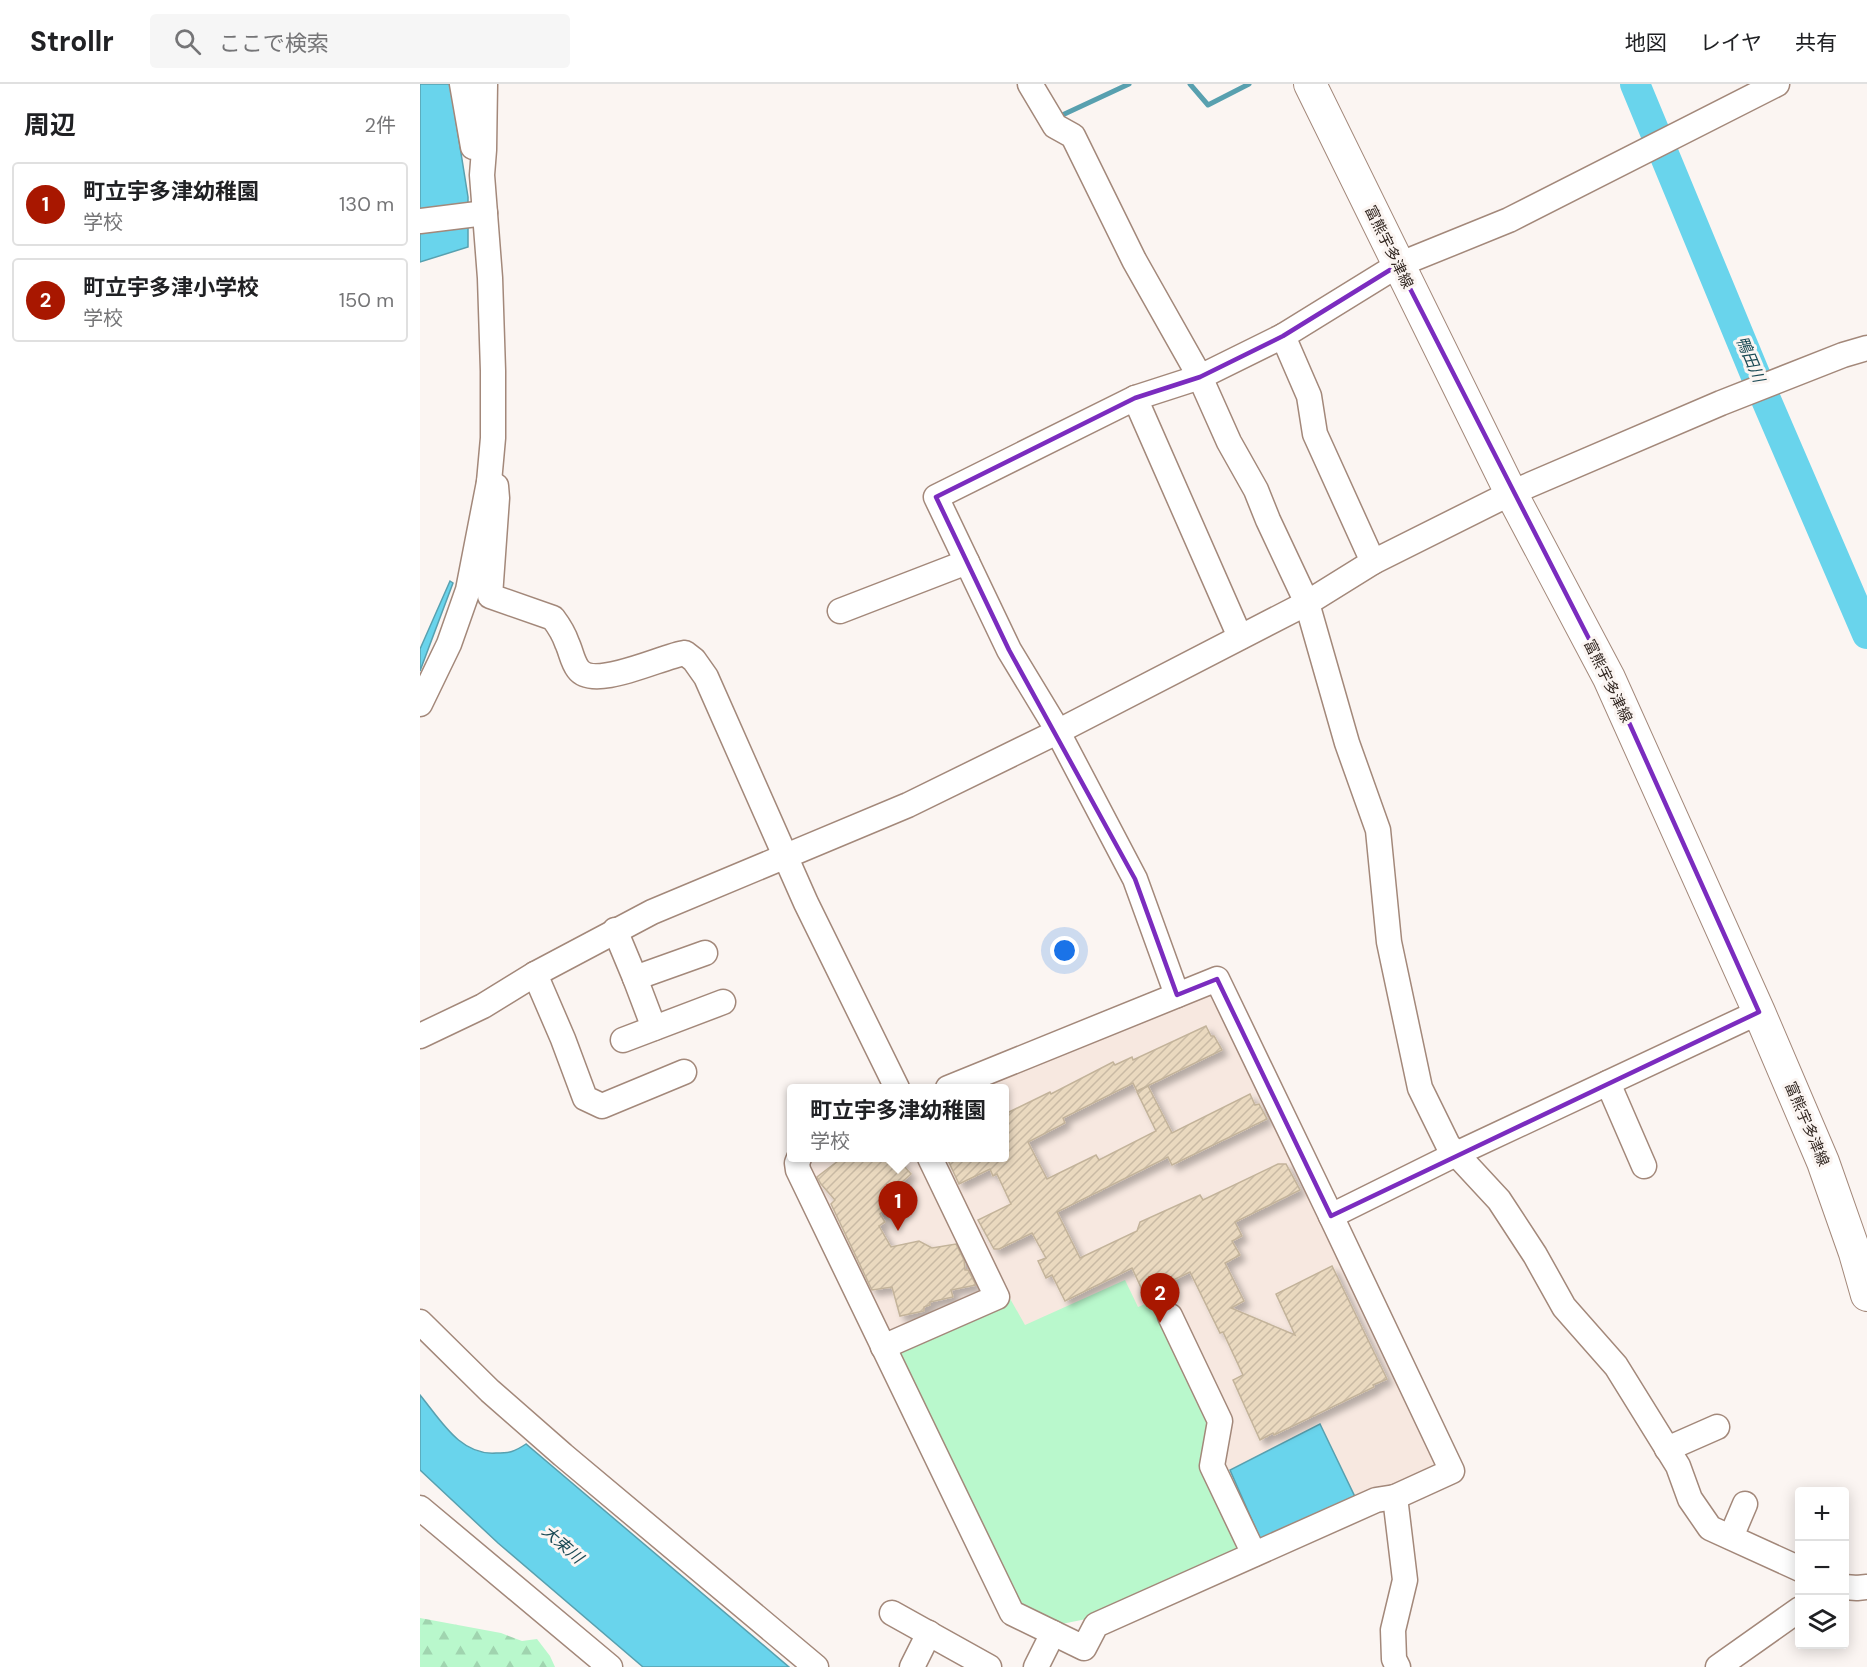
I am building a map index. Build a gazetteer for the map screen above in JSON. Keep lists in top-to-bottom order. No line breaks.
{"streets":{"main road":["富熊宇多津線"]},"water":["鴨田川","大束川"],"page":{"header":"Strollr","search":"ここで検索","nav":["地図","レイヤ","共有"],"heading":["周辺","2件"],"list":[{"mark":"1","name":"町立宇多津幼稚園","note":"学校","value":"130 m"},{"mark":"2","name":"町立宇多津小学校","note":"学校","value":"150 m"}],"popup":["町立宇多津幼稚園","学校"],"pins":["1","2"],"map_buttons":["+","−"]}}
